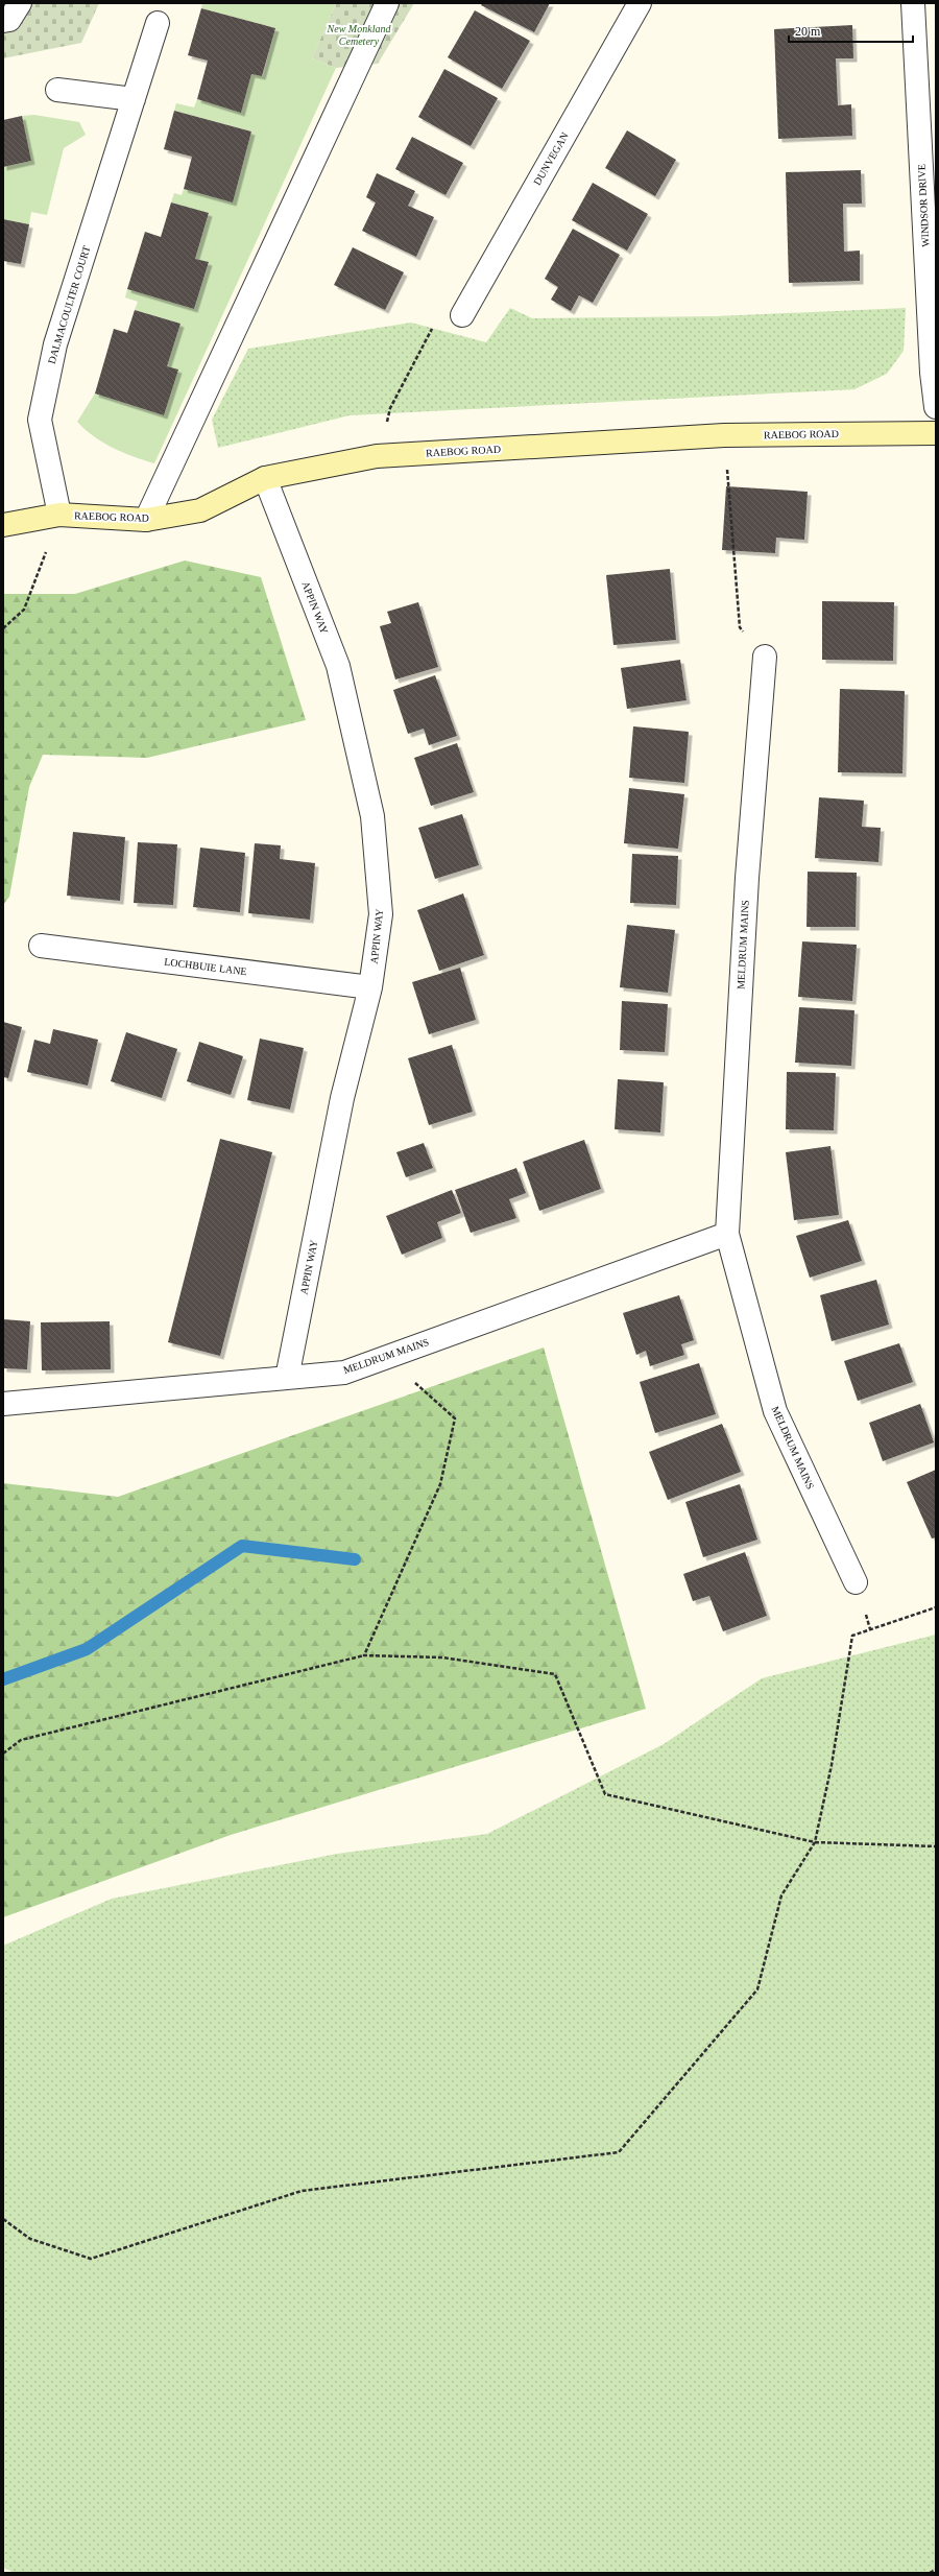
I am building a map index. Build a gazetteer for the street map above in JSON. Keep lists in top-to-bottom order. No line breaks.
{"streets":{"main road":["RAEBOG ROAD"],"street":["DUNVEGAN","WINDSOR DRIVE","DALMACOULTER COURT","APPIN WAY","MELDRUM MAINS","LOCHBUIE LANE"]},"crossings":[["DALMACOULTER COURT","RAEBOG ROAD"],["RAEBOG ROAD","APPIN WAY"],["APPIN WAY","MELDRUM MAINS"],["APPIN WAY","LOCHBUIE LANE"]],"parks":["New Monkland Cemetery"],"scale_bar":"20 m"}
